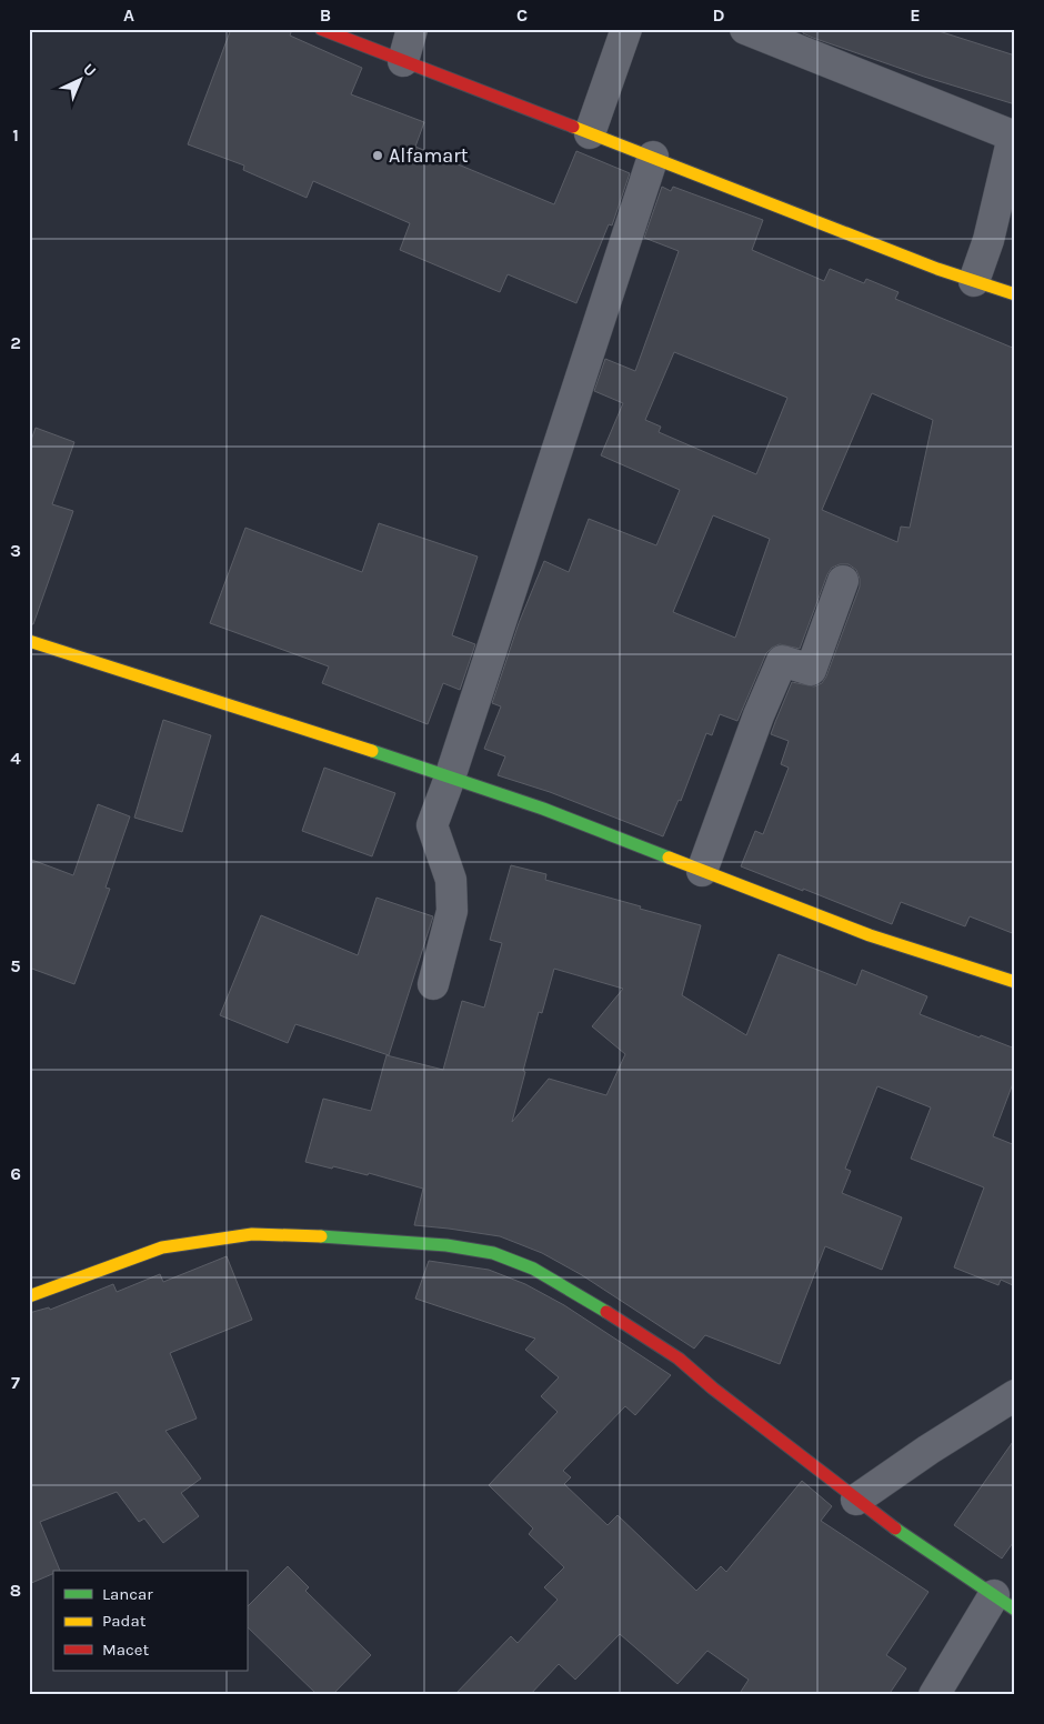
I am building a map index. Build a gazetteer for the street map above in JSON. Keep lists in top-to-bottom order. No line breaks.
{"places":["Alfamart"],"legend":["Lancar","Padat","Macet"],"north":"top right","grid":{"columns":["A","B","C","D","E"],"rows":["1","2","3","4","5","6","7","8"]}}
